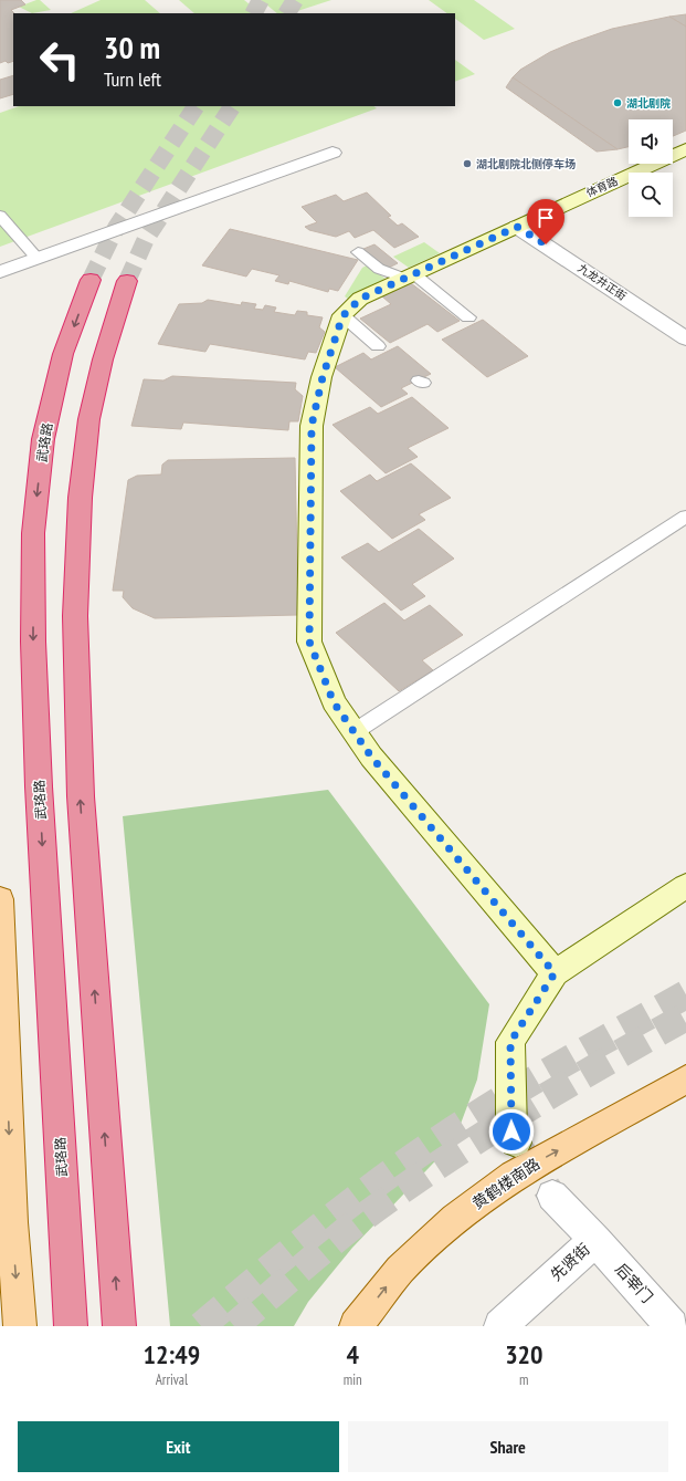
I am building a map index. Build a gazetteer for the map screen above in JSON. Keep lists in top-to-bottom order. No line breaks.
{"streets":{"highway":["武珞路"],"main road":["黄鹤楼南路"],"street":["体育路","九龙井正街","先贤街","后宰门"]},"crossings":[["体育路","九龙井正街"],["先贤街","后宰门"]],"one_way":["黄鹤楼南路"],"places":["湖北剧院","湖北剧院北侧停车场"],"page":{"turn":["30 m","Turn left"],"eta":["12:49","Arrival","4","min","320","m"],"buttons":["Exit","Share"]}}
